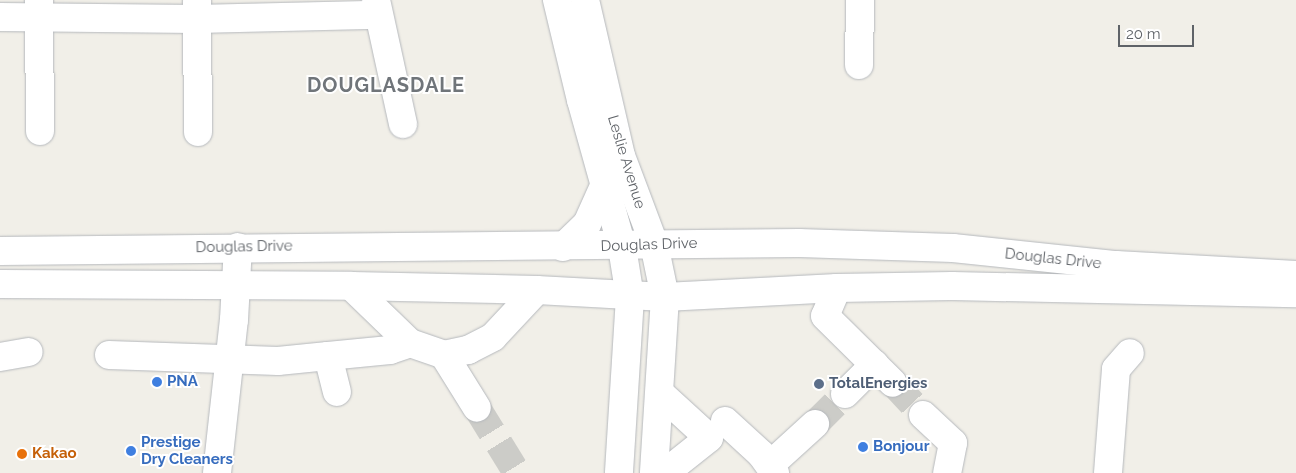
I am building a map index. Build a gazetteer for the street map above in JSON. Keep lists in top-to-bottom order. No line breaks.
{"streets":{"street":["Leslie Avenue","Douglas Drive"]},"crossings":[["Leslie Avenue","Douglas Drive"]],"districts":["DOUGLASDALE"],"places":["PNA","TotalEnergies","Bonjour","Prestige Dry Cleaners","Kakao"],"scale_bar":"20 m"}
